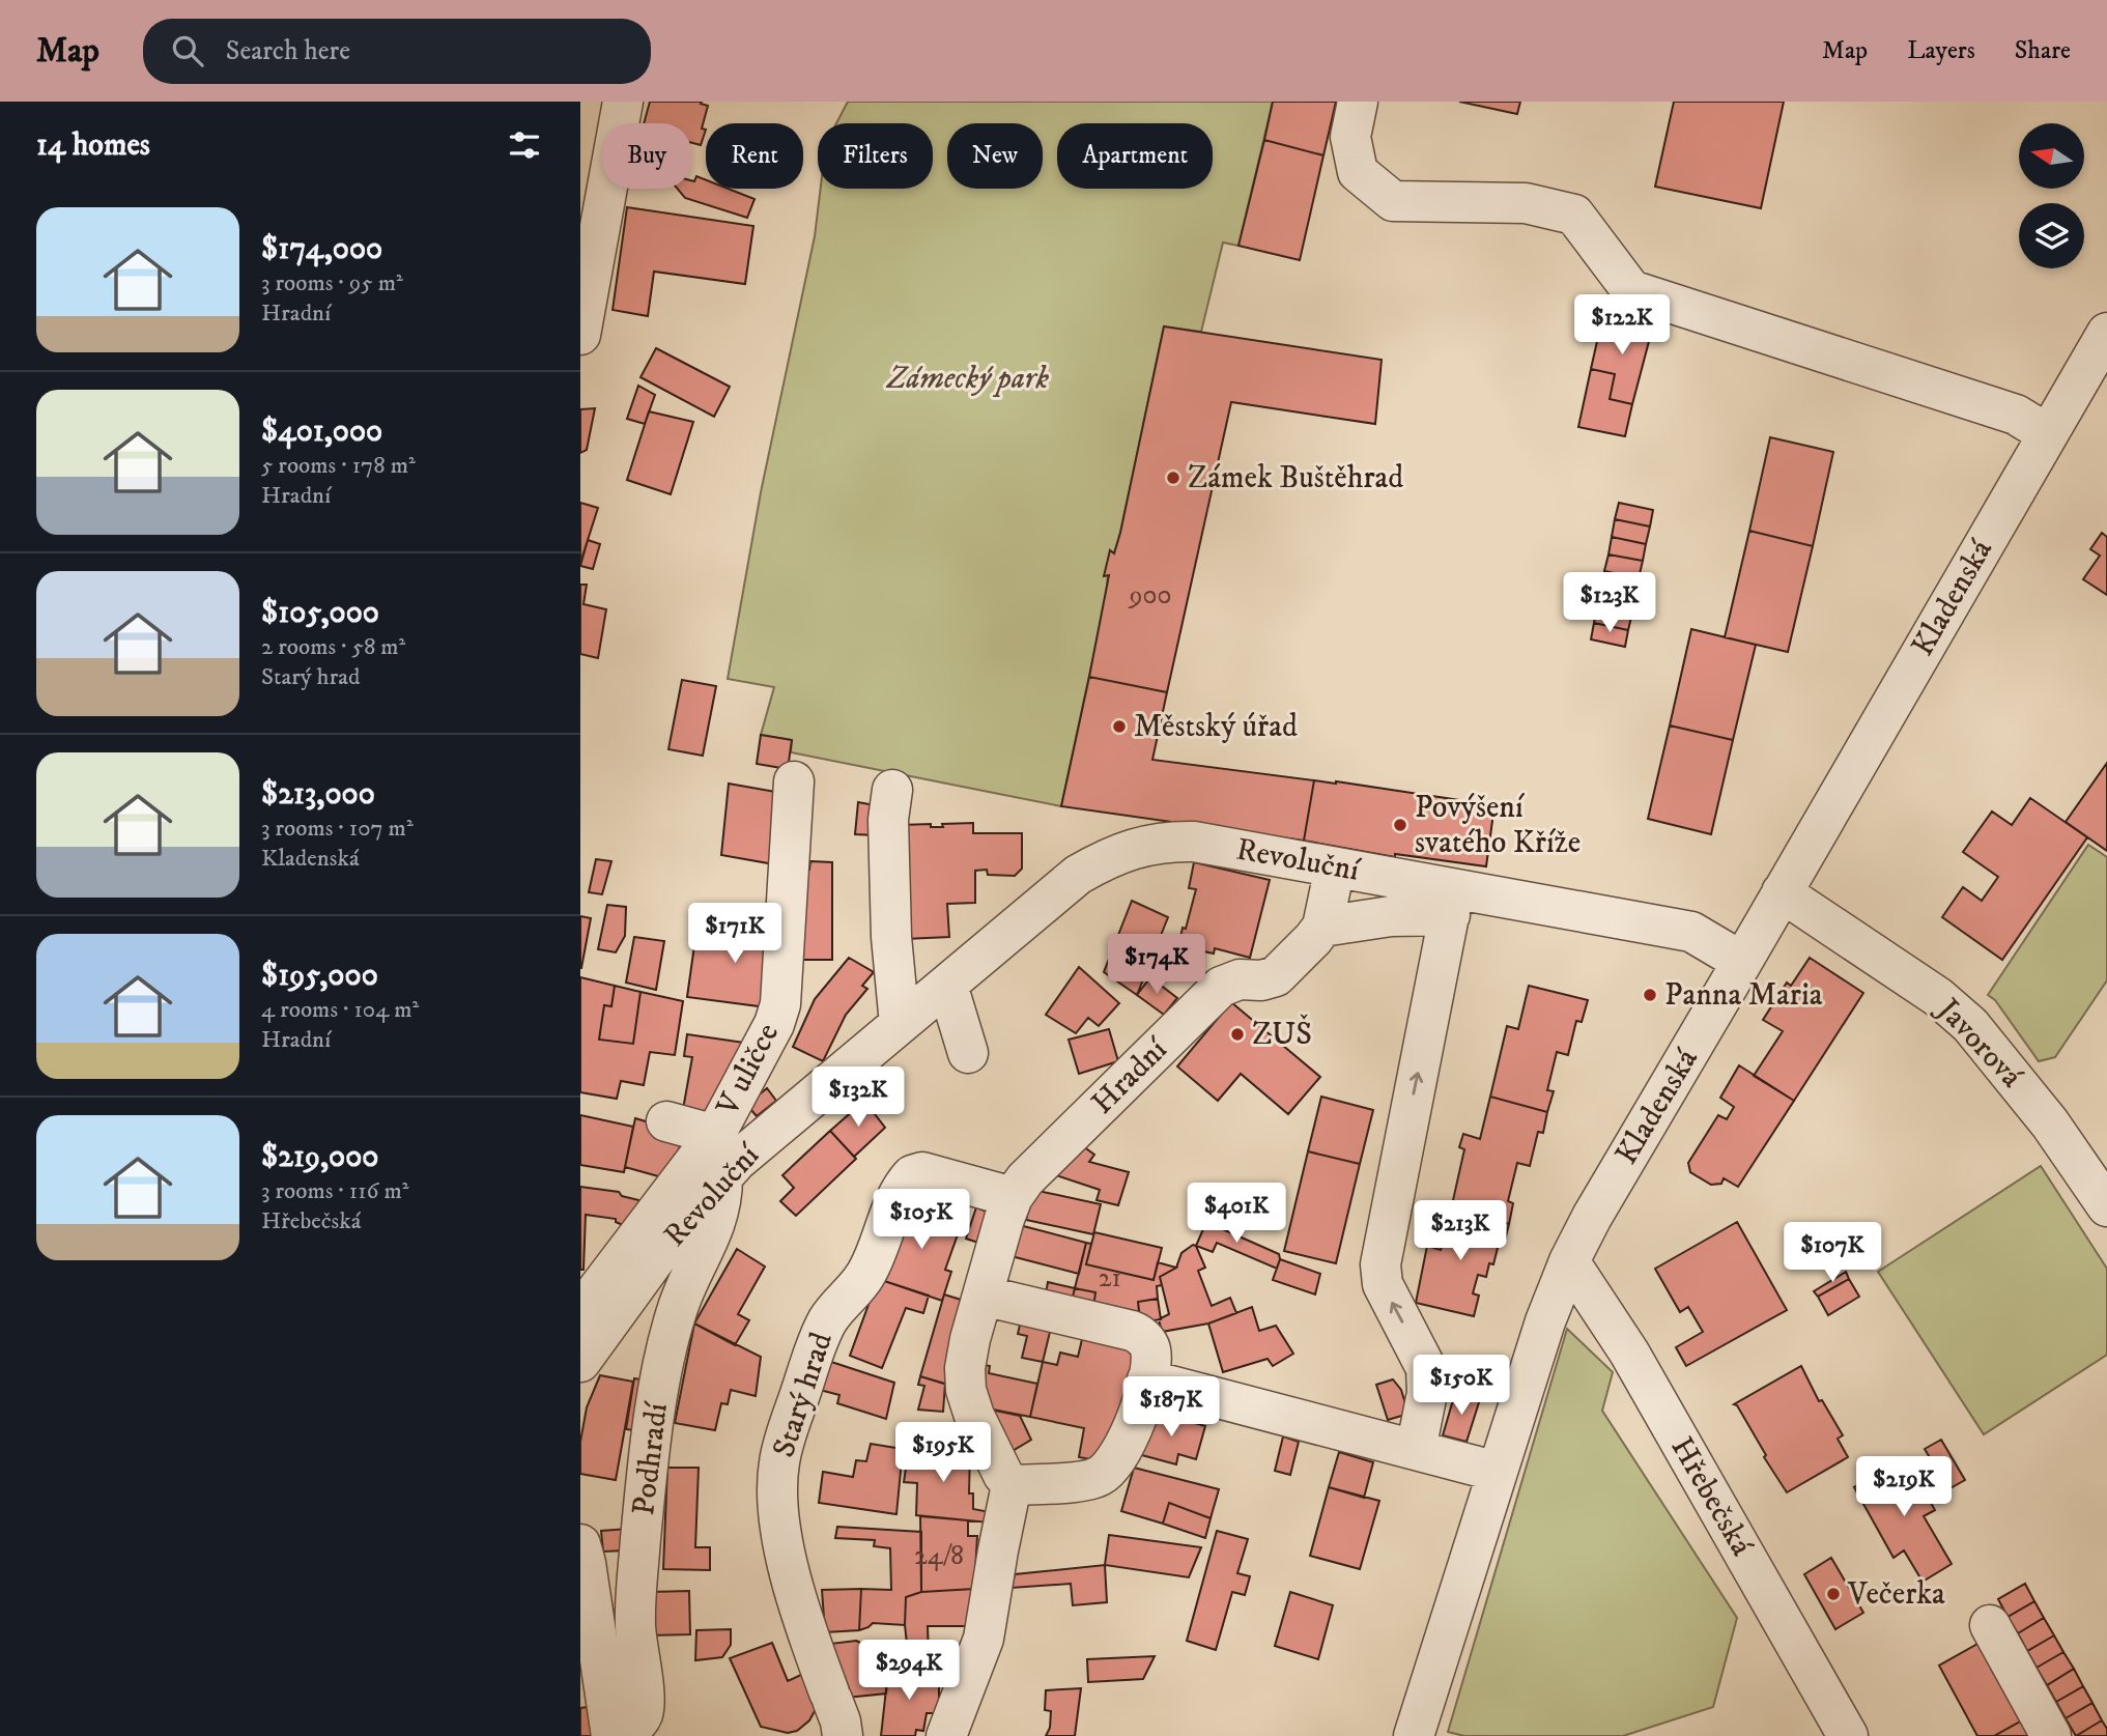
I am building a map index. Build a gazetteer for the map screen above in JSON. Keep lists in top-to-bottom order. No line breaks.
{"streets":{"street":["Kladenská","Revoluční","Javorová","V uličce","Hradní","Starý hrad","Podhradí","Hřebečská"]},"crossings":[["Kladenská","Revoluční"],["Kladenská","Javorová"],["Kladenská","Hřebečská"],["Revoluční","Podhradí"],["Hradní","Starý hrad"]],"parks":["Zámecký park"],"places":["Zámek Buštěhrad","Městský úřad","Povýšení svatého Kříže","Panna Maria","ZUŠ","Večerka"],"house_numbers":["900","21","24/8"],"north":"left","page":{"header":"Map","search":"Search here","nav":["Map","Layers","Share"],"heading":"14 homes","chip":["Buy","Rent","Filters","New","Apartment"],"list":[{"name":"$174,000","note":"3 rooms · 95 m² · Hradní"},{"name":"$401,000","note":"5 rooms · 178 m² · Hradní"},{"name":"$105,000","note":"2 rooms · 58 m² · Starý hrad"},{"name":"$213,000","note":"3 rooms · 107 m² · Kladenská"},{"name":"$195,000","note":"4 rooms · 104 m² · Hradní"},{"name":"$219,000","note":"3 rooms · 116 m² · Hřebečská"}],"price":["$122K","$123K","$171K","$174K","$132K","$401K","$105K","$213K","$107K","$150K","$187K","$195K","$219K","$294K"]}}
